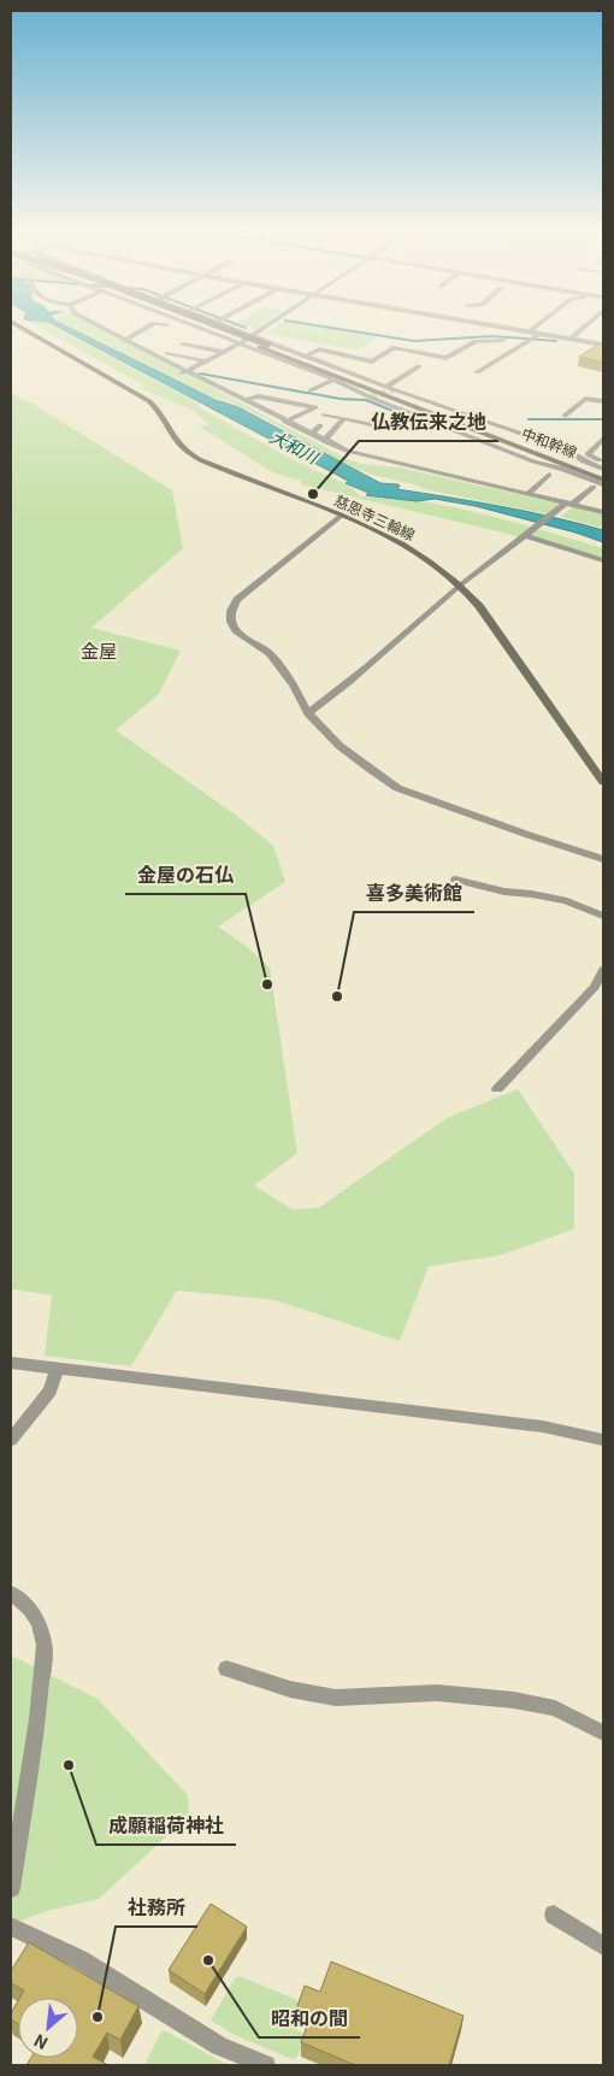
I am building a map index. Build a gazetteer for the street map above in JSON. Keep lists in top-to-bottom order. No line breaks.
{"streets":{"main road":["中和幹線","慈恩寺三輪線"]},"districts":["金屋"],"water":["大和川"],"places":["仏教伝来之地","金屋の石仏","喜多美術館","成願稲荷神社","昭和の間","社務所"],"north":"bottom left"}
